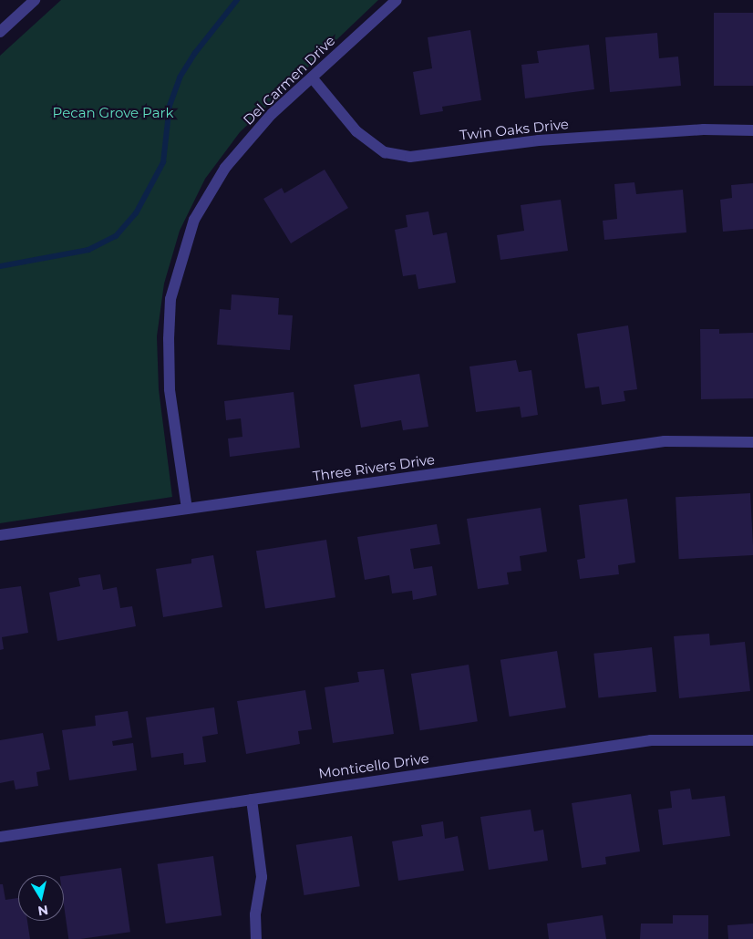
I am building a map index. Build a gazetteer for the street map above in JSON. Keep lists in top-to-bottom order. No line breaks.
{"streets":{"street":["Del Carmen Drive","Twin Oaks Drive","Three Rivers Drive","Monticello Drive"]},"crossings":[["Del Carmen Drive","Twin Oaks Drive"],["Del Carmen Drive","Three Rivers Drive"]],"parks":["Pecan Grove Park"],"north":"bottom"}
